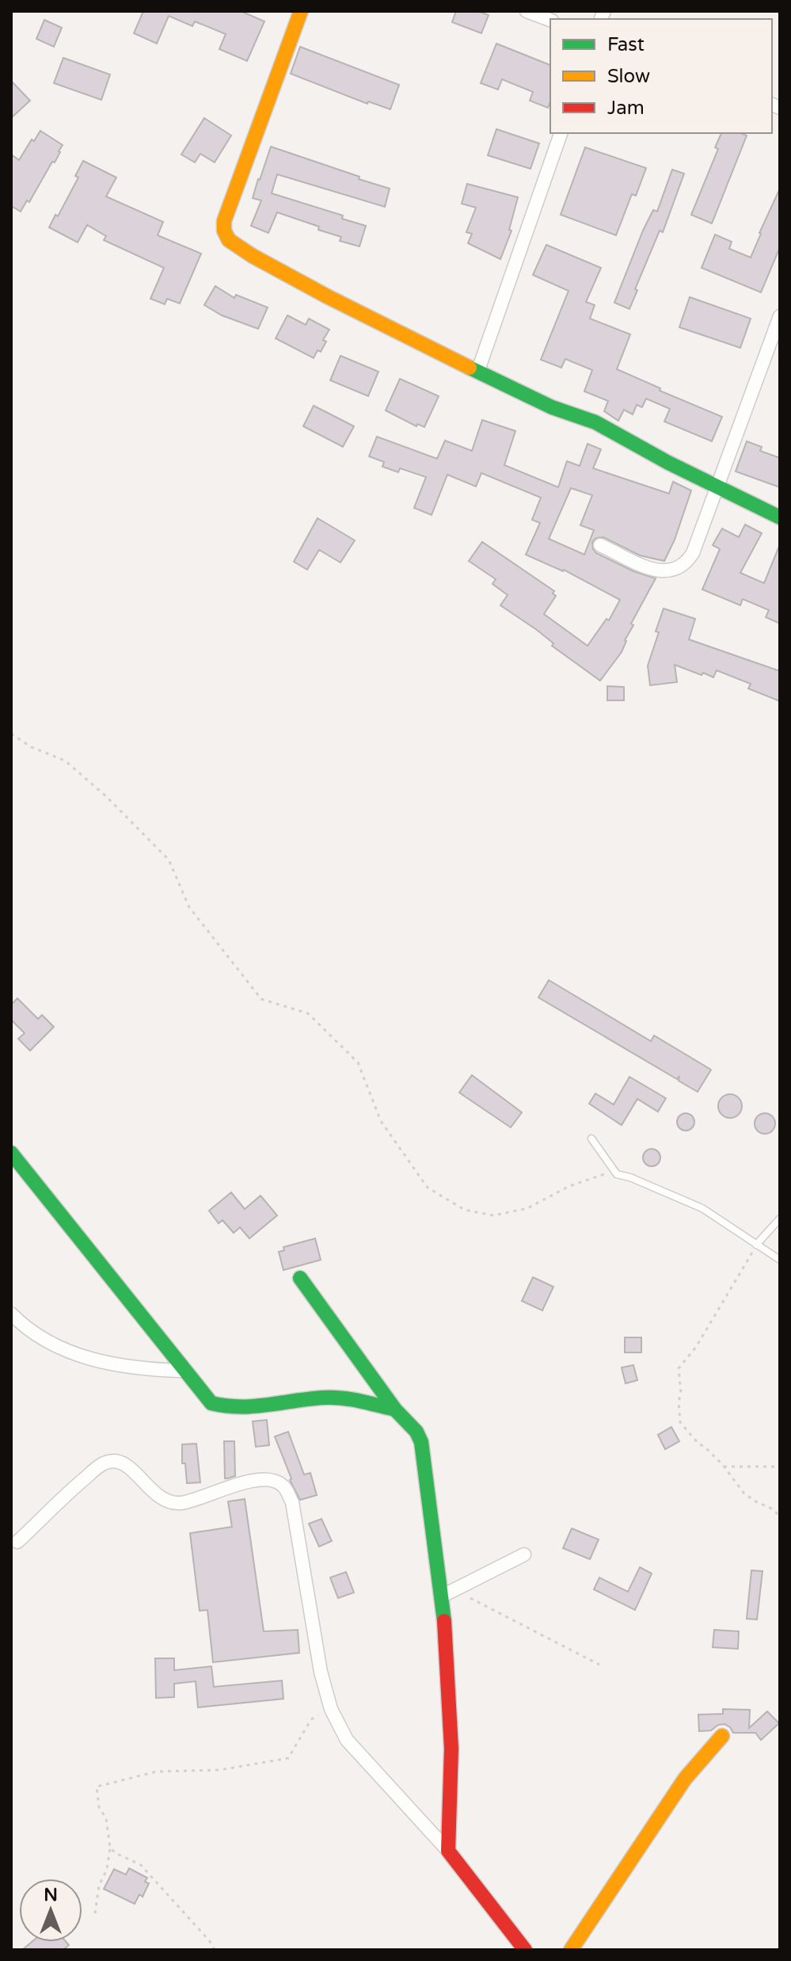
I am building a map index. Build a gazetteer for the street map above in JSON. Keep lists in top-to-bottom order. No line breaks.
{"legend":["Fast","Slow","Jam"],"north":"top"}
